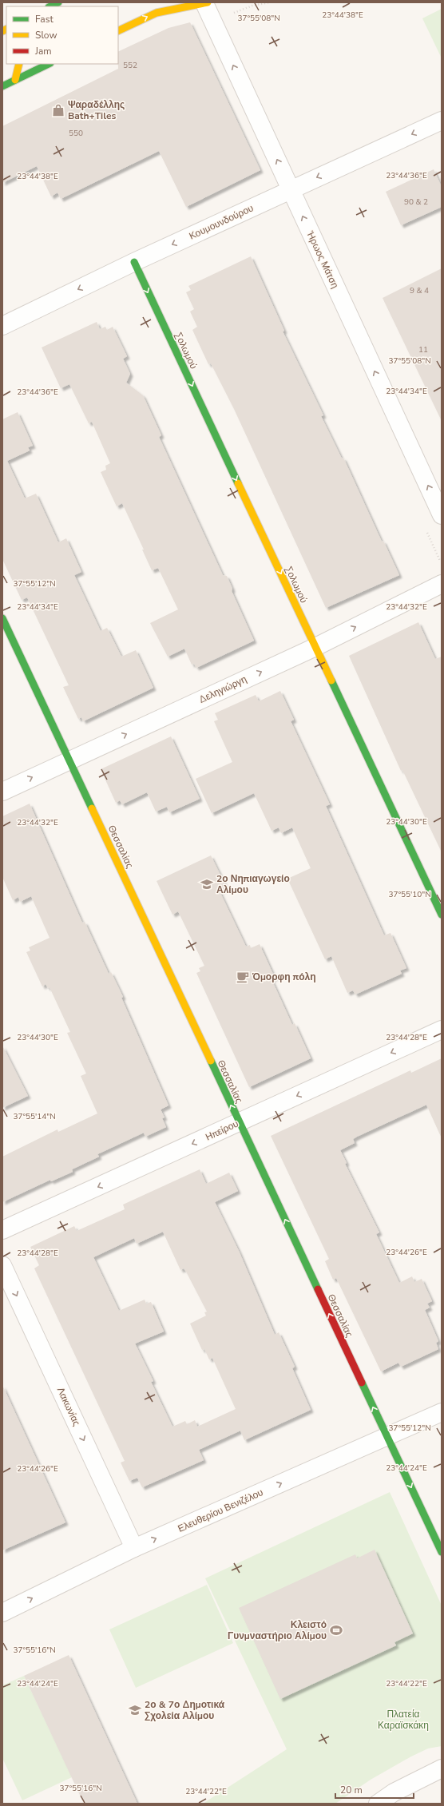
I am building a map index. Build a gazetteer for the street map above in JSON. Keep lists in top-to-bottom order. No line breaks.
{"streets":{"street":["Κουμουνδούρου","Ήρωος Μάτση","Σολωμού","Δεληγιώργη","Θεσσαλίας","Ηπείρου","Λακωνίας","Ελευθερίου Βενιζέλου"]},"crossings":[["Κουμουνδούρου","Ήρωος Μάτση"],["Κουμουνδούρου","Σολωμού"],["Σολωμού","Δεληγιώργη"],["Δεληγιώργη","Θεσσαλίας"],["Θεσσαλίας","Ηπείρου"],["Θεσσαλίας","Ελευθερίου Βενιζέλου"],["Λακωνίας","Ελευθερίου Βενιζέλου"]],"one_way":["Κουμουνδούρου","Ήρωος Μάτση","Σολωμού","Δεληγιώργη","Ηπείρου","Λακωνίας","Ελευθερίου Βενιζέλου"],"parks":["Πλατεία Καραϊσκάκη"],"places":{"shop":["Ψαραδέλλης Bath+Tiles"],"school or university":["2ο Νηπιαγωγείο Αλίμου","2ο & 7ο Δημοτικά Σχολεία Αλίμου"],"cafe":["Όμορφη πόλη"],"sports":["Κλειστό Γυνμναστήριο Αλίμου"]},"house_numbers":["552","550","90 & 2","9 & 4","11"],"legend":["Fast","Slow","Jam"],"scale_bar":"20 m","coordinates":["23°44'38\"E","37°55'08\"N","23°44'36\"E","23°44'34\"E","37°55'12\"N","23°44'32\"E","23°44'30\"E","37°55'10\"N","23°44'28\"E","37°55'14\"N","23°44'26\"E","23°44'24\"E","37°55'16\"N","23°44'22\"E"]}
